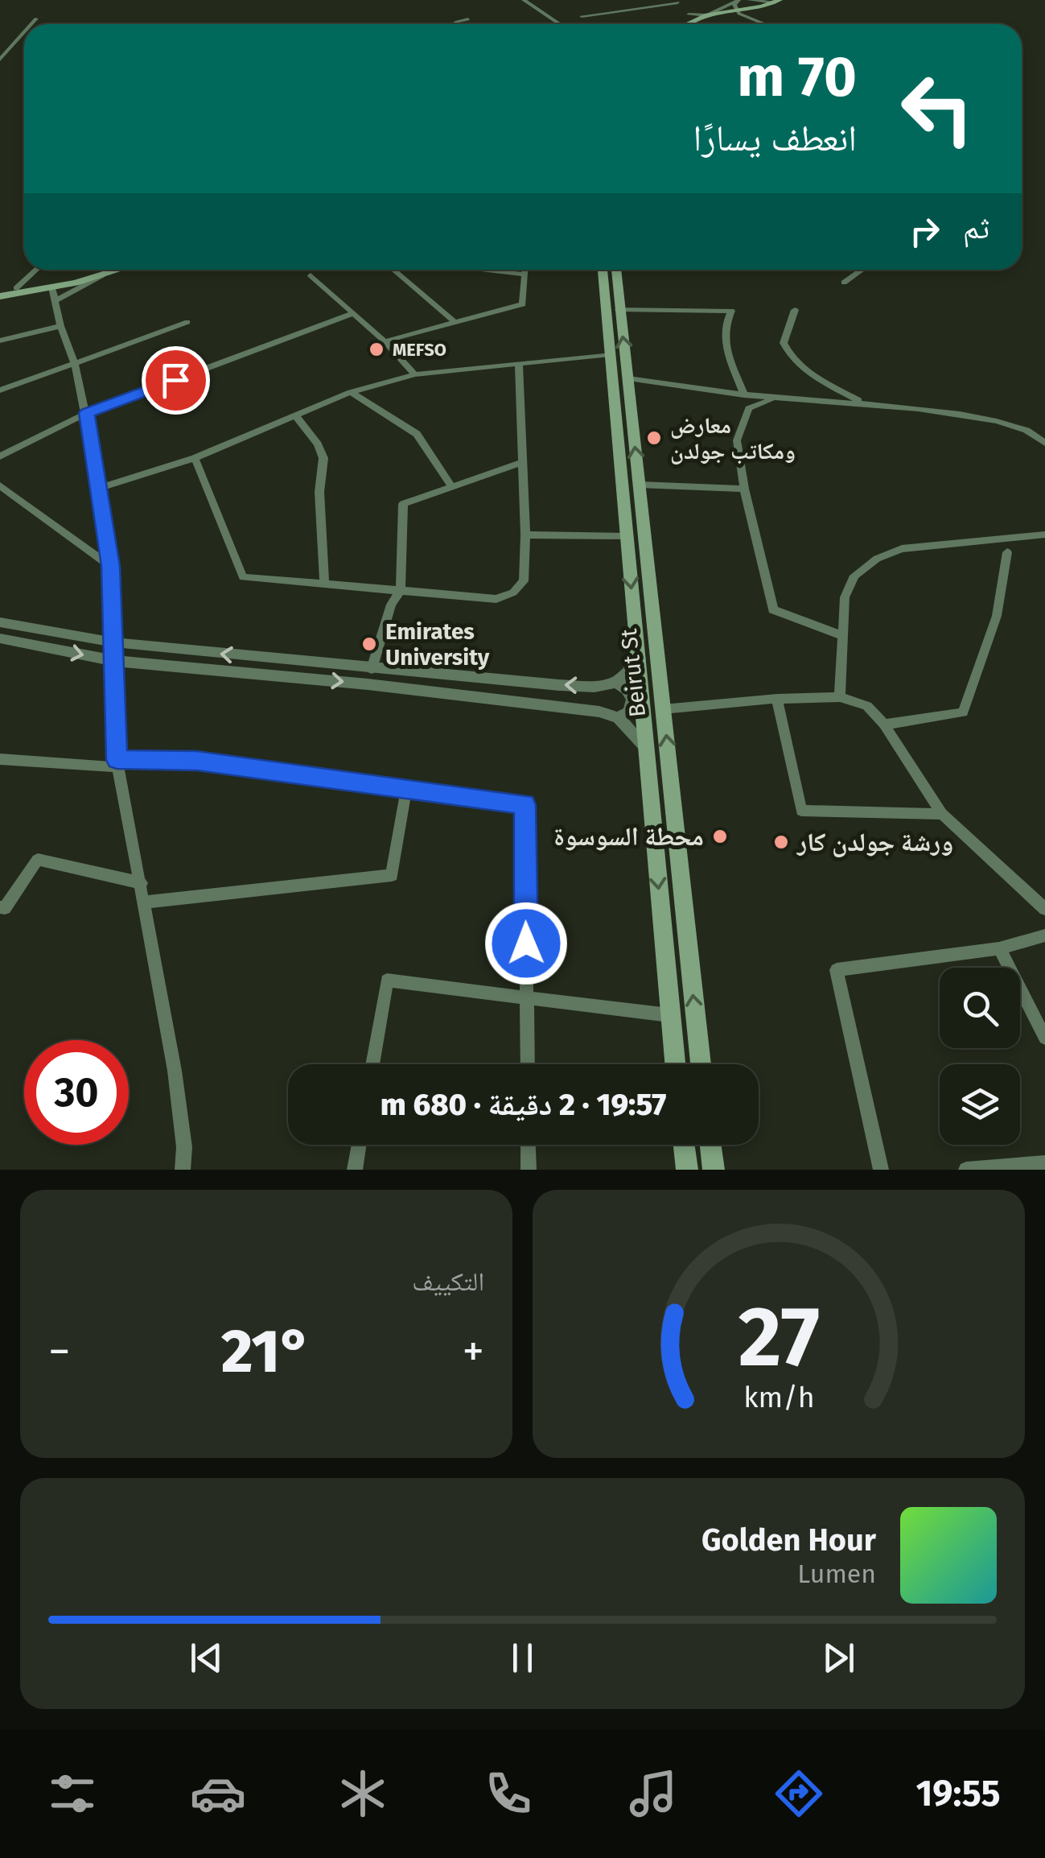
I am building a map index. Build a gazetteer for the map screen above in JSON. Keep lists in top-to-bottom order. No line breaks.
{"streets":{"main road":["Beirut St"]},"places":["MEFSO","معارض ومكاتب جولدن","Emirates University","محطة السوسوة","ورشة جولدن كار"],"page":{"turn":["70 m","انعطف يسارًا"],"then":"ثم","limit":"30","trip":"19:57 · 2 دقيقة · 680 m","tile":"التكييف","heat":["−","21°","+"],"song":["Golden Hour","Lumen"],"tabs":"19:55","gauge":["27","km/h"]}}
